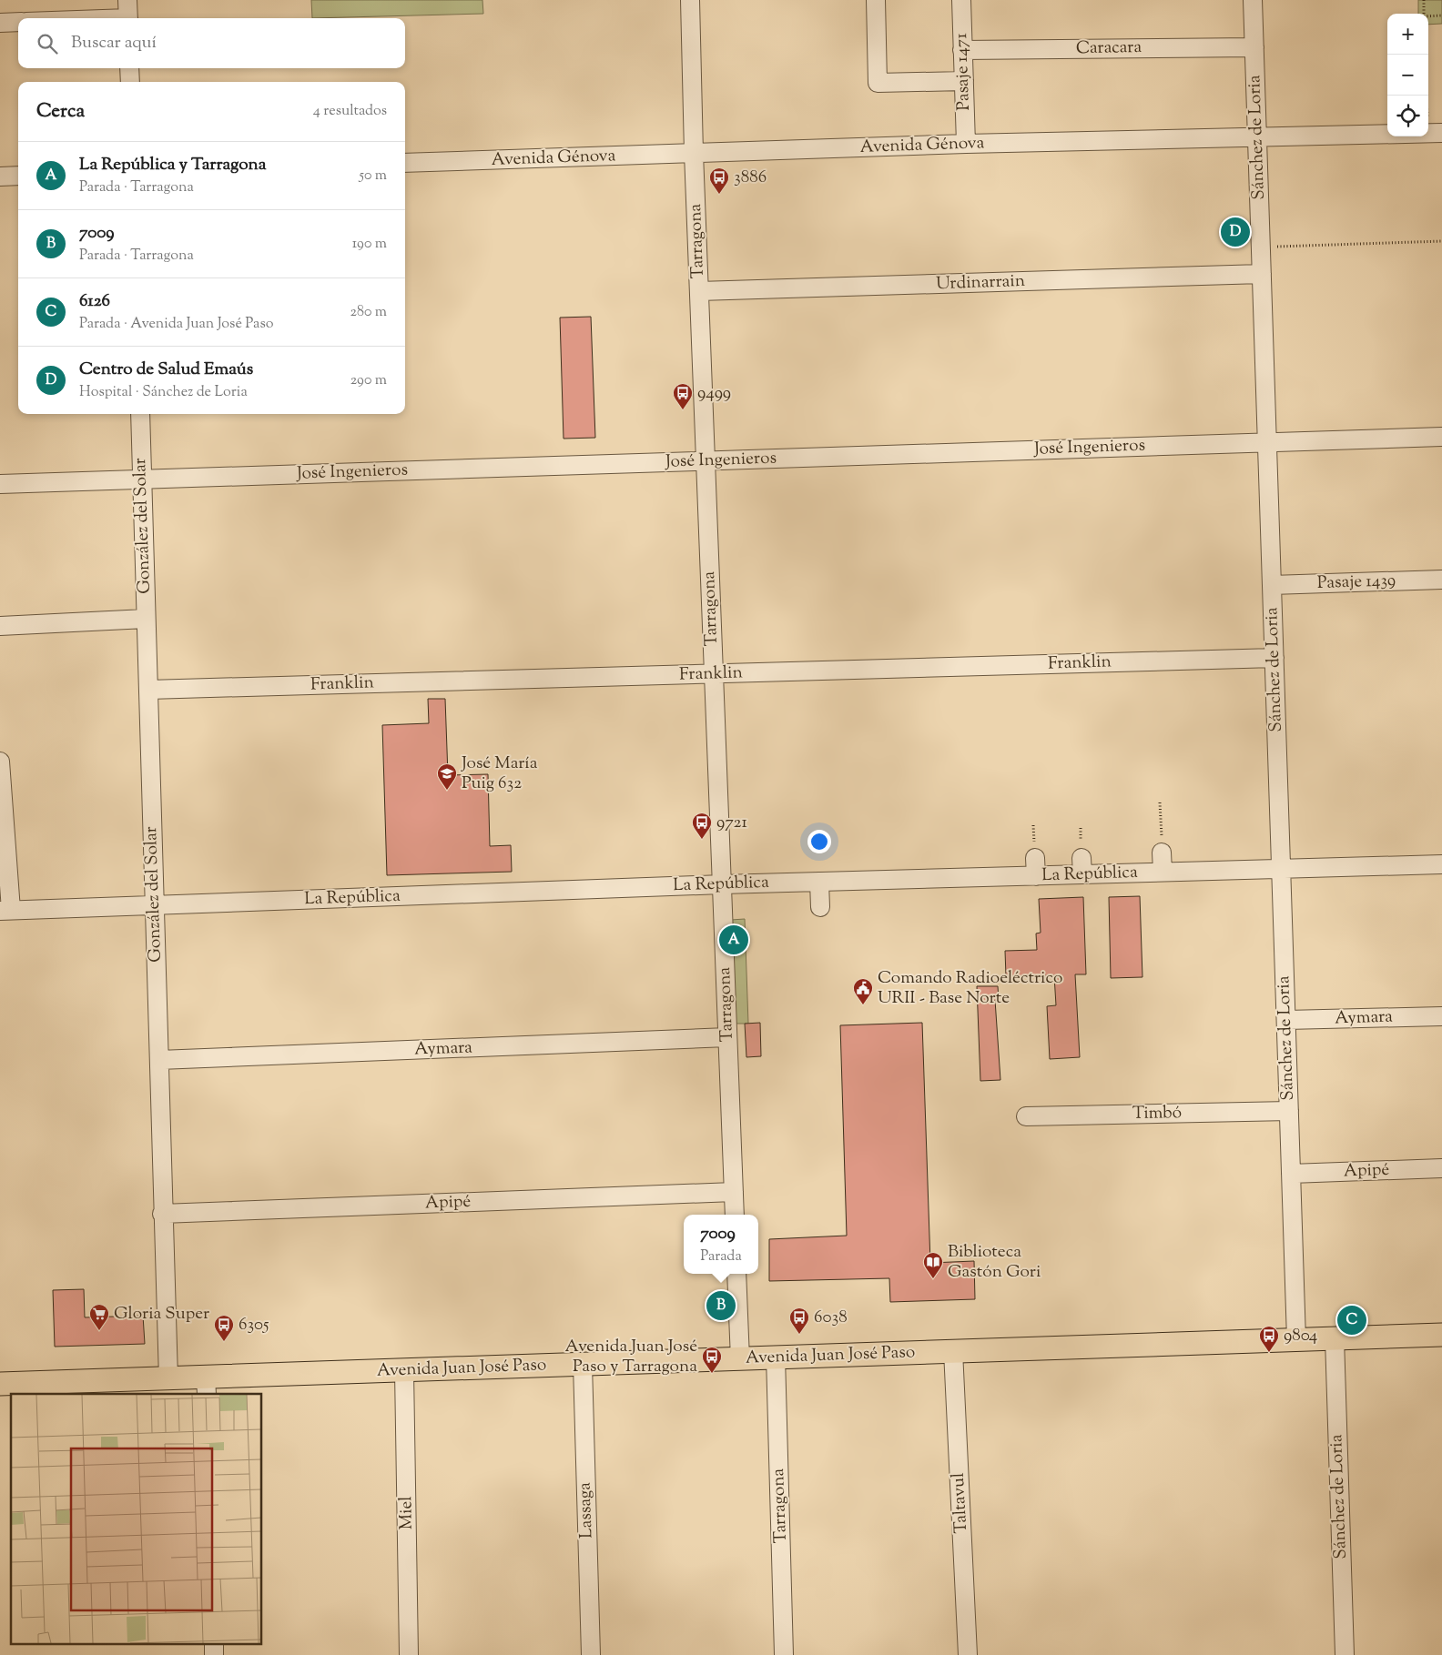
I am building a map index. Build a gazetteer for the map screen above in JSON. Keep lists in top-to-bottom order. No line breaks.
{"streets":{"main road":["Avenida Juan José Paso"],"street":["Caracara","Pasaje 1471","Sánchez de Loria","Avenida Génova","Tarragona","Urdinarrain","José Ingenieros","González del Solar","Pasaje 1439","Franklin","La República","Aymara","Timbó","Apipé","Taltavul","Lassaga","Miel"]},"crossings":[["Caracara","Pasaje 1471"],["Caracara","Sánchez de Loria"],["Pasaje 1471","Avenida Génova"],["Sánchez de Loria","Avenida Génova"],["Sánchez de Loria","Urdinarrain"],["Sánchez de Loria","José Ingenieros"],["Sánchez de Loria","Pasaje 1439"],["Sánchez de Loria","Franklin"],["Sánchez de Loria","La República"],["Sánchez de Loria","Aymara"],["Sánchez de Loria","Timbó"],["Sánchez de Loria","Apipé"],["Sánchez de Loria","Avenida Juan José Paso"],["Avenida Génova","Tarragona"],["Tarragona","Urdinarrain"],["Tarragona","José Ingenieros"],["Tarragona","Franklin"],["Tarragona","La República"],["Tarragona","Aymara"],["Tarragona","Apipé"],["Tarragona","Avenida Juan José Paso"],["José Ingenieros","González del Solar"],["González del Solar","Franklin"],["González del Solar","La República"],["González del Solar","Aymara"],["González del Solar","Apipé"],["González del Solar","Avenida Juan José Paso"],["Avenida Juan José Paso","Taltavul"],["Avenida Juan José Paso","Lassaga"],["Avenida Juan José Paso","Miel"]],"places":{"bus stop":["3886","9499","9721","6038","6305","9804","Avenida Juan José Paso y Tarragona"],"school or university":["José María Puig 632"],"public building":["Comando Radioeléctrico URII - Base Norte"],"library":["Biblioteca Gastón Gori"],"supermarket":["Gloria Super"]},"page":{"map_buttons":["+","−"],"search":"Buscar aquí","heading":["Cerca","4 resultados"],"list":[{"mark":"A","name":"La República y Tarragona","note":"Parada · Tarragona","value":"50 m"},{"mark":"B","name":"7009","note":"Parada · Tarragona","value":"190 m"},{"mark":"C","name":"6126","note":"Parada · Avenida Juan José Paso","value":"280 m"},{"mark":"D","name":"Centro de Salud Emaús","note":"Hospital · Sánchez de Loria","value":"290 m"}],"pins":["D","A","B","C"],"popup":["7009","Parada"]}}
